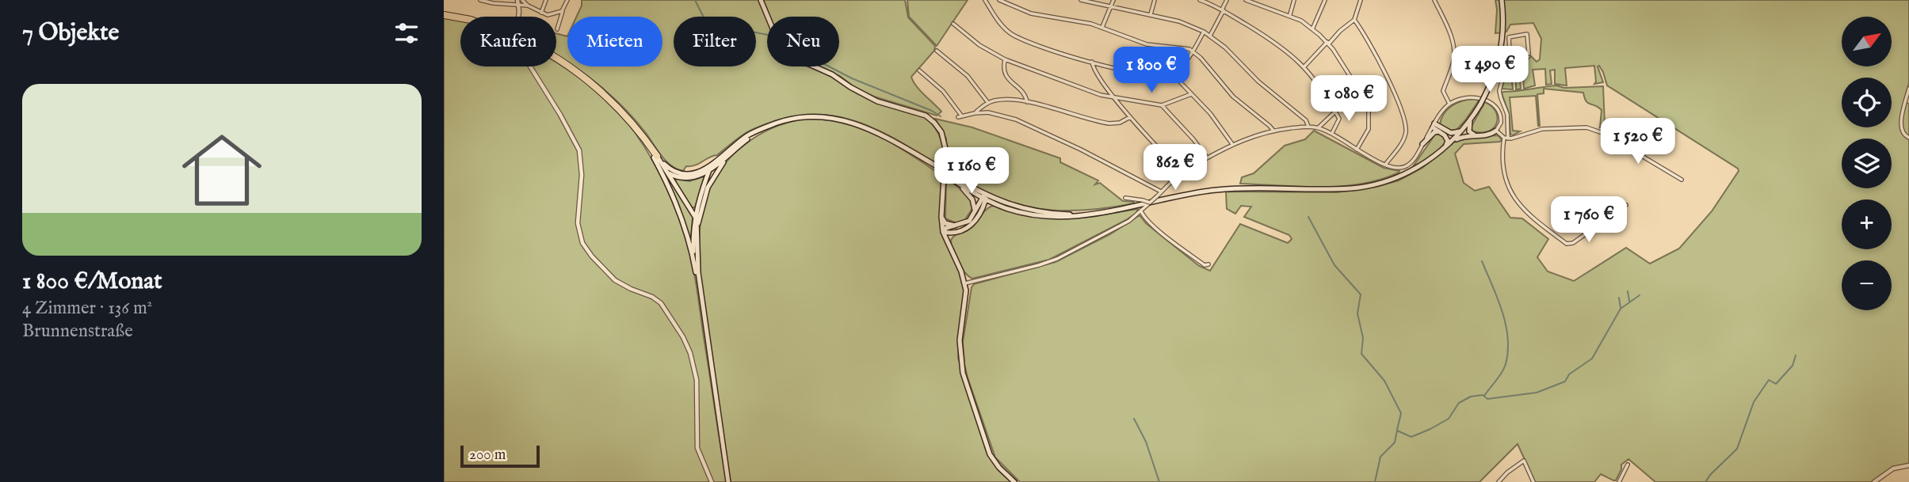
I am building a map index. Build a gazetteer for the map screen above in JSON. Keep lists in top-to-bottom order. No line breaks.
{"scale_bar":"200 m","north":"top right","page":{"heading":"7 Objekte","map_buttons":["+","−"],"chip":["Kaufen","Mieten","Filter","Neu"],"price":["1 490 €","1 800 €","1 080 €","1 520 €","862 €","1 160 €","1 760 €"],"list":[{"name":"1 800 €/Monat","note":"4 Zimmer · 136 m² · Brunnenstraße"}],"scale":"200 m"}}
